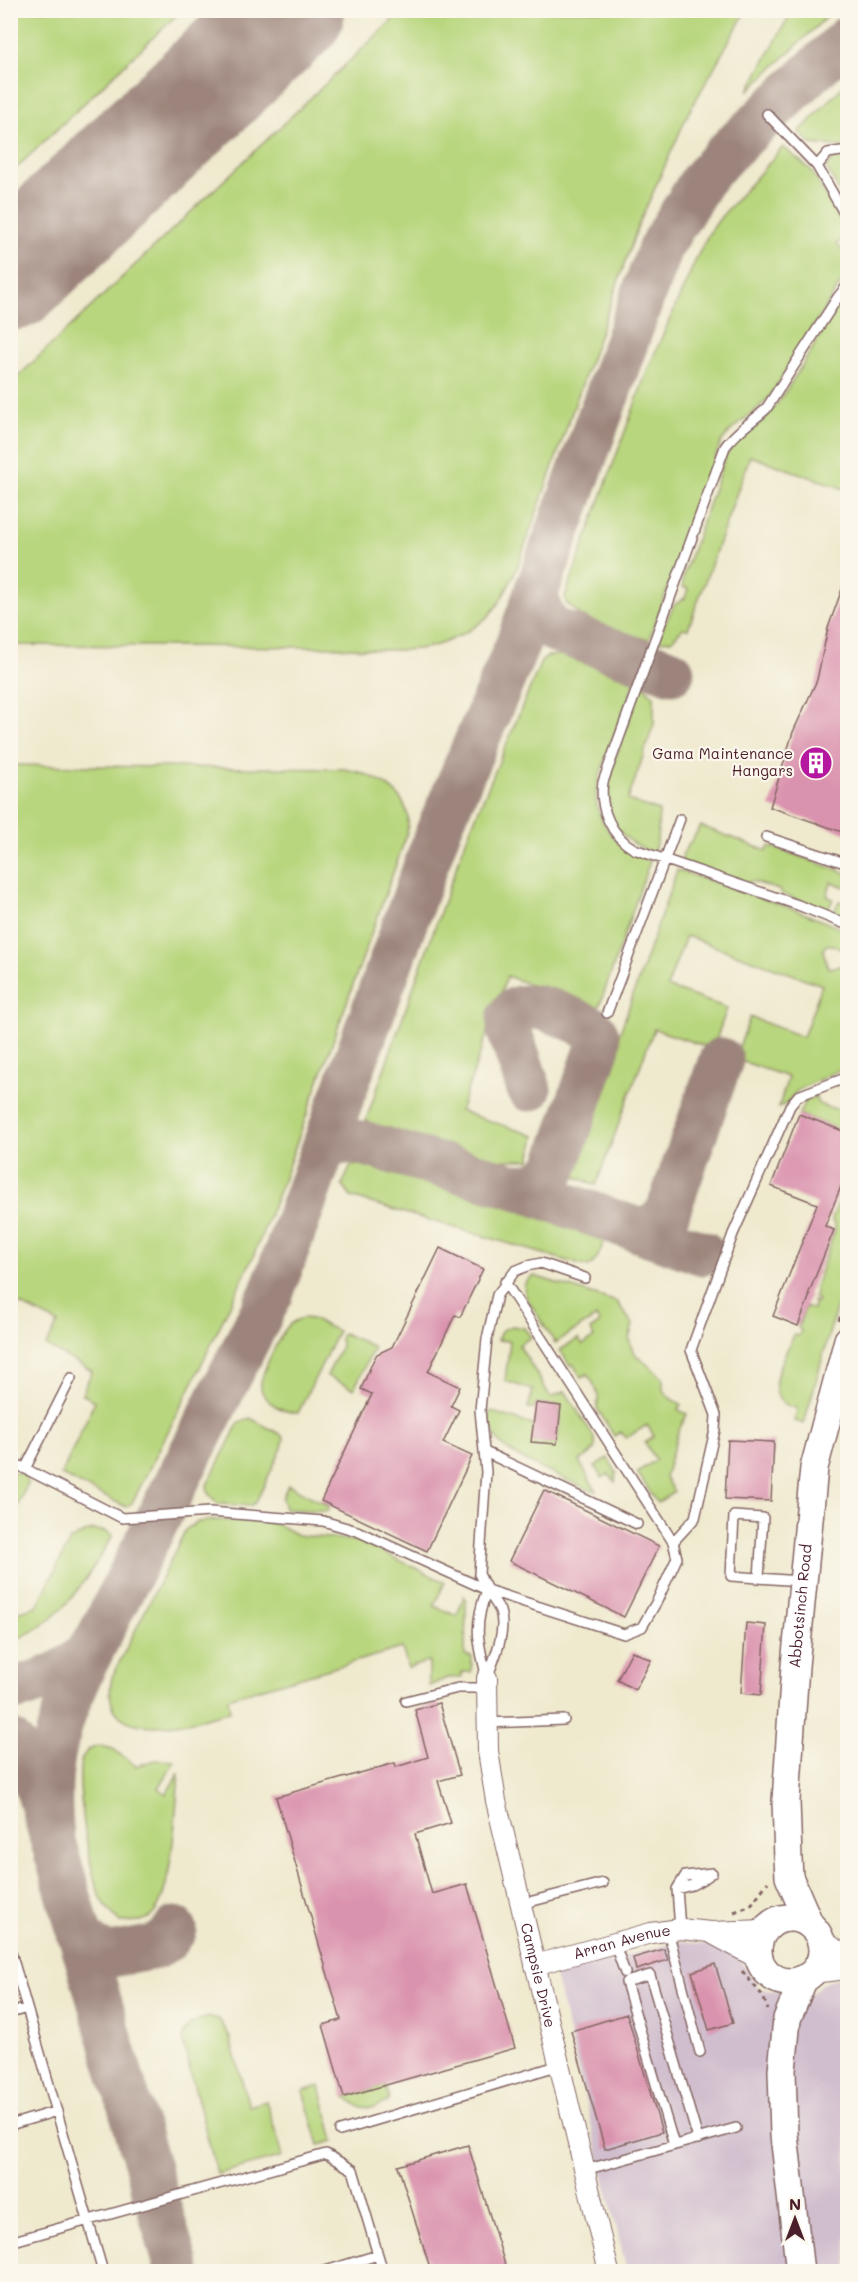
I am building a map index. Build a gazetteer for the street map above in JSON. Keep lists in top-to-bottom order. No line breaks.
{"streets":{"street":["Abbotsinch Road","Arran Avenue","Campsie Drive"]},"crossings":[["Abbotsinch Road","Arran Avenue"],["Arran Avenue","Campsie Drive"]],"places":{"building":["Gama Maintenance Hangars"]},"north":"top"}
